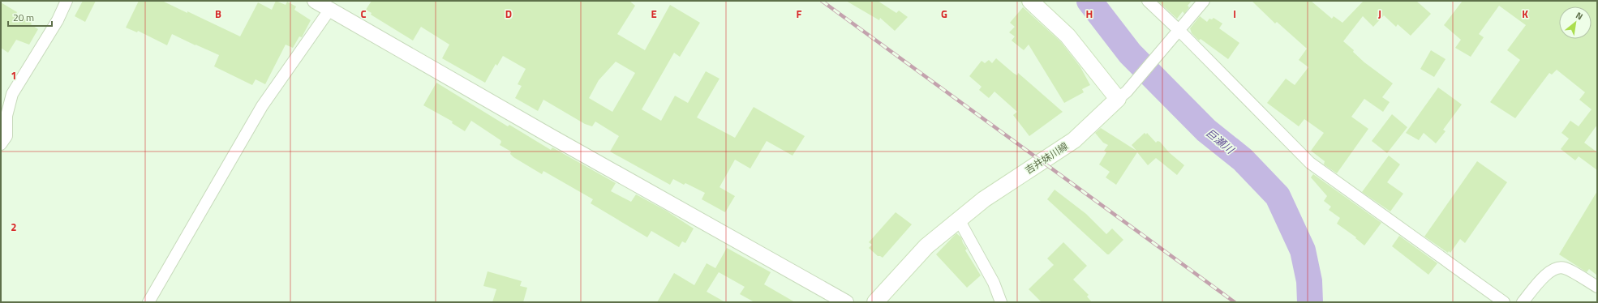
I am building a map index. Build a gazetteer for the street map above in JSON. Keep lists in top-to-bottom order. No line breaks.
{"streets":{"main road":["吉井妹川線"]},"water":["巨瀬川"],"scale_bar":"20 m","north":"top right","grid":{"columns":["B","C","D","E","F","G","H","I","J","K"],"rows":["1","2"]}}
